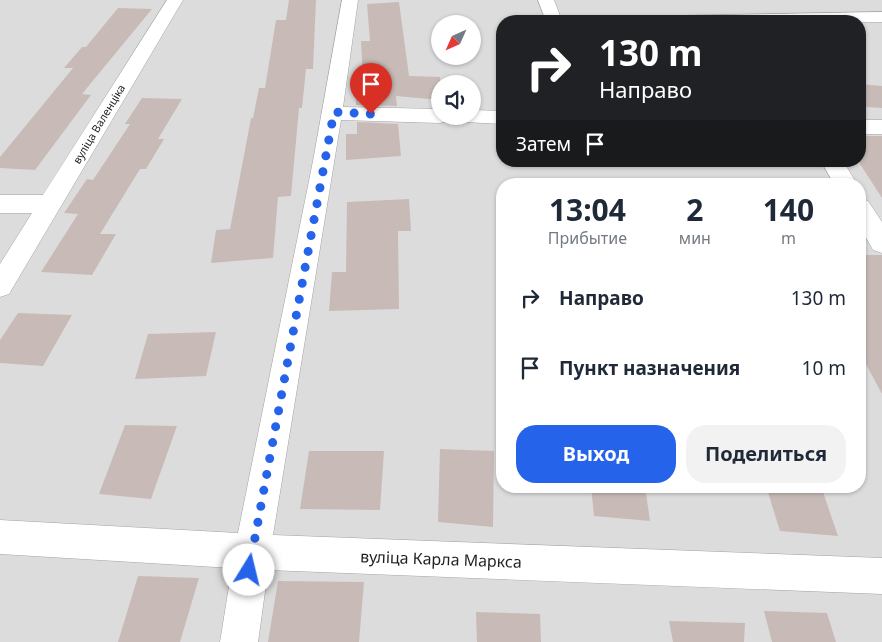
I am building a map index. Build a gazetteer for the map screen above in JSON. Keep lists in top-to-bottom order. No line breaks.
{"streets":{"street":["вуліца Валенціка","вуліца Карла Маркса"]},"north":"bottom left","page":{"turn":["130 m","Направо"],"then":"Затем","eta":["13:04","Прибытие","2","мин","140","m"],"list":[{"name":"Направо","value":"130 m"},{"name":"Пункт назначения","value":"10 m"}],"buttons":["Выход","Поделиться"]}}
